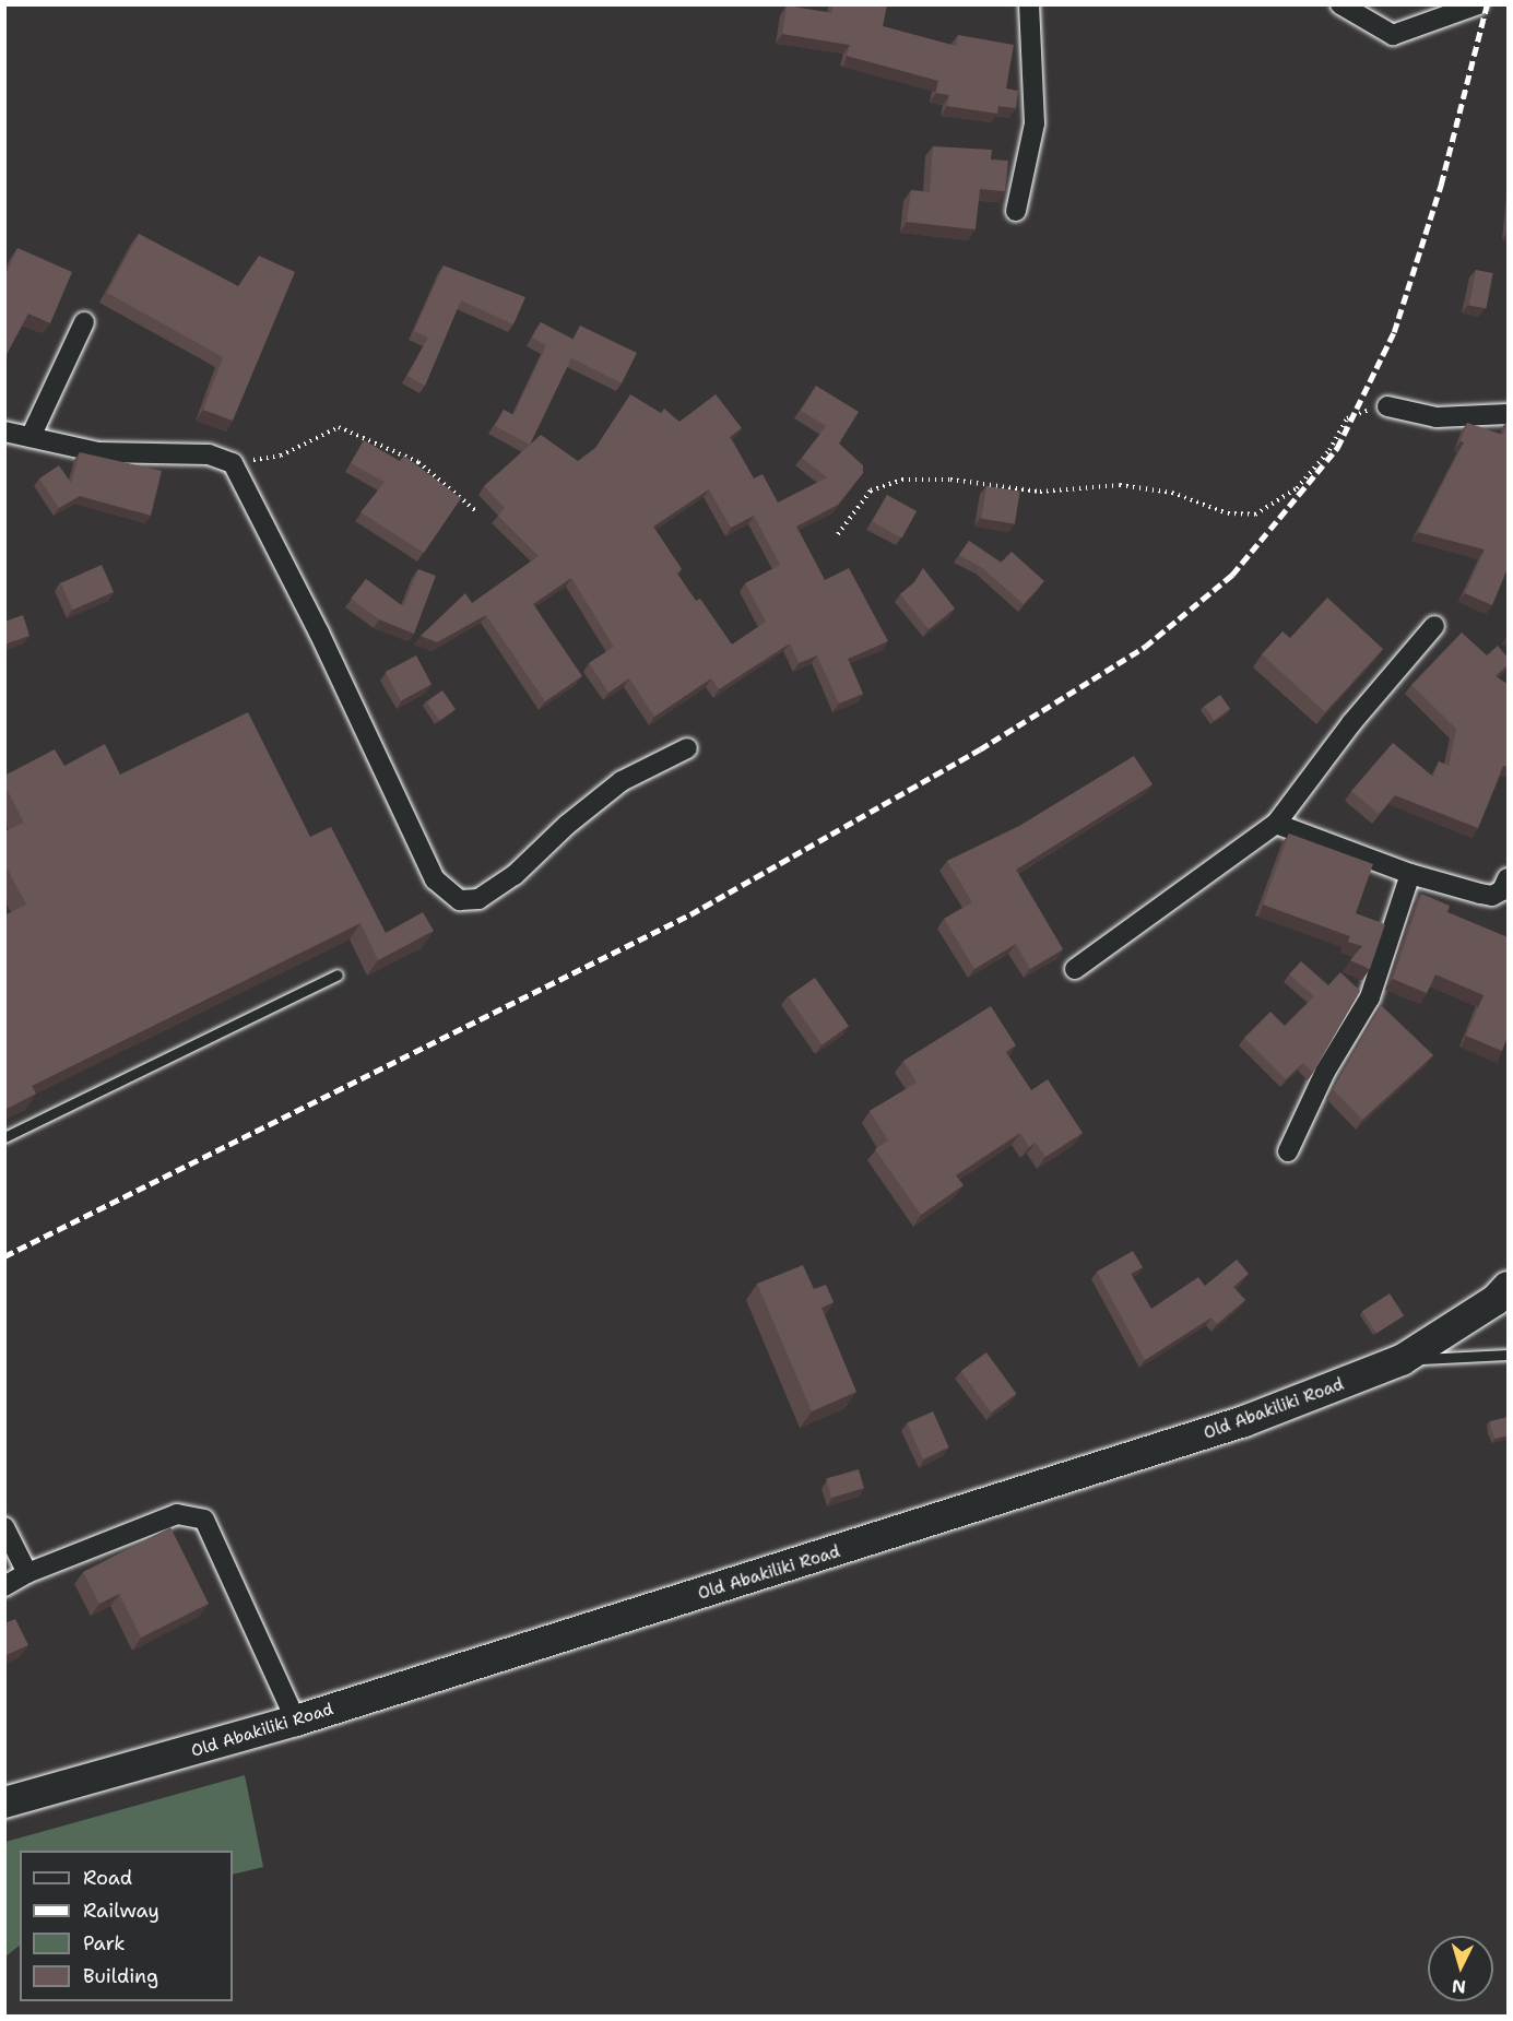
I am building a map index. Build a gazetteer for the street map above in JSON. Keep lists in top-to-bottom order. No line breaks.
{"streets":{"main road":["Old Abakiliki Road"]},"legend":["Road","Railway","Park","Building"],"north":"bottom"}
